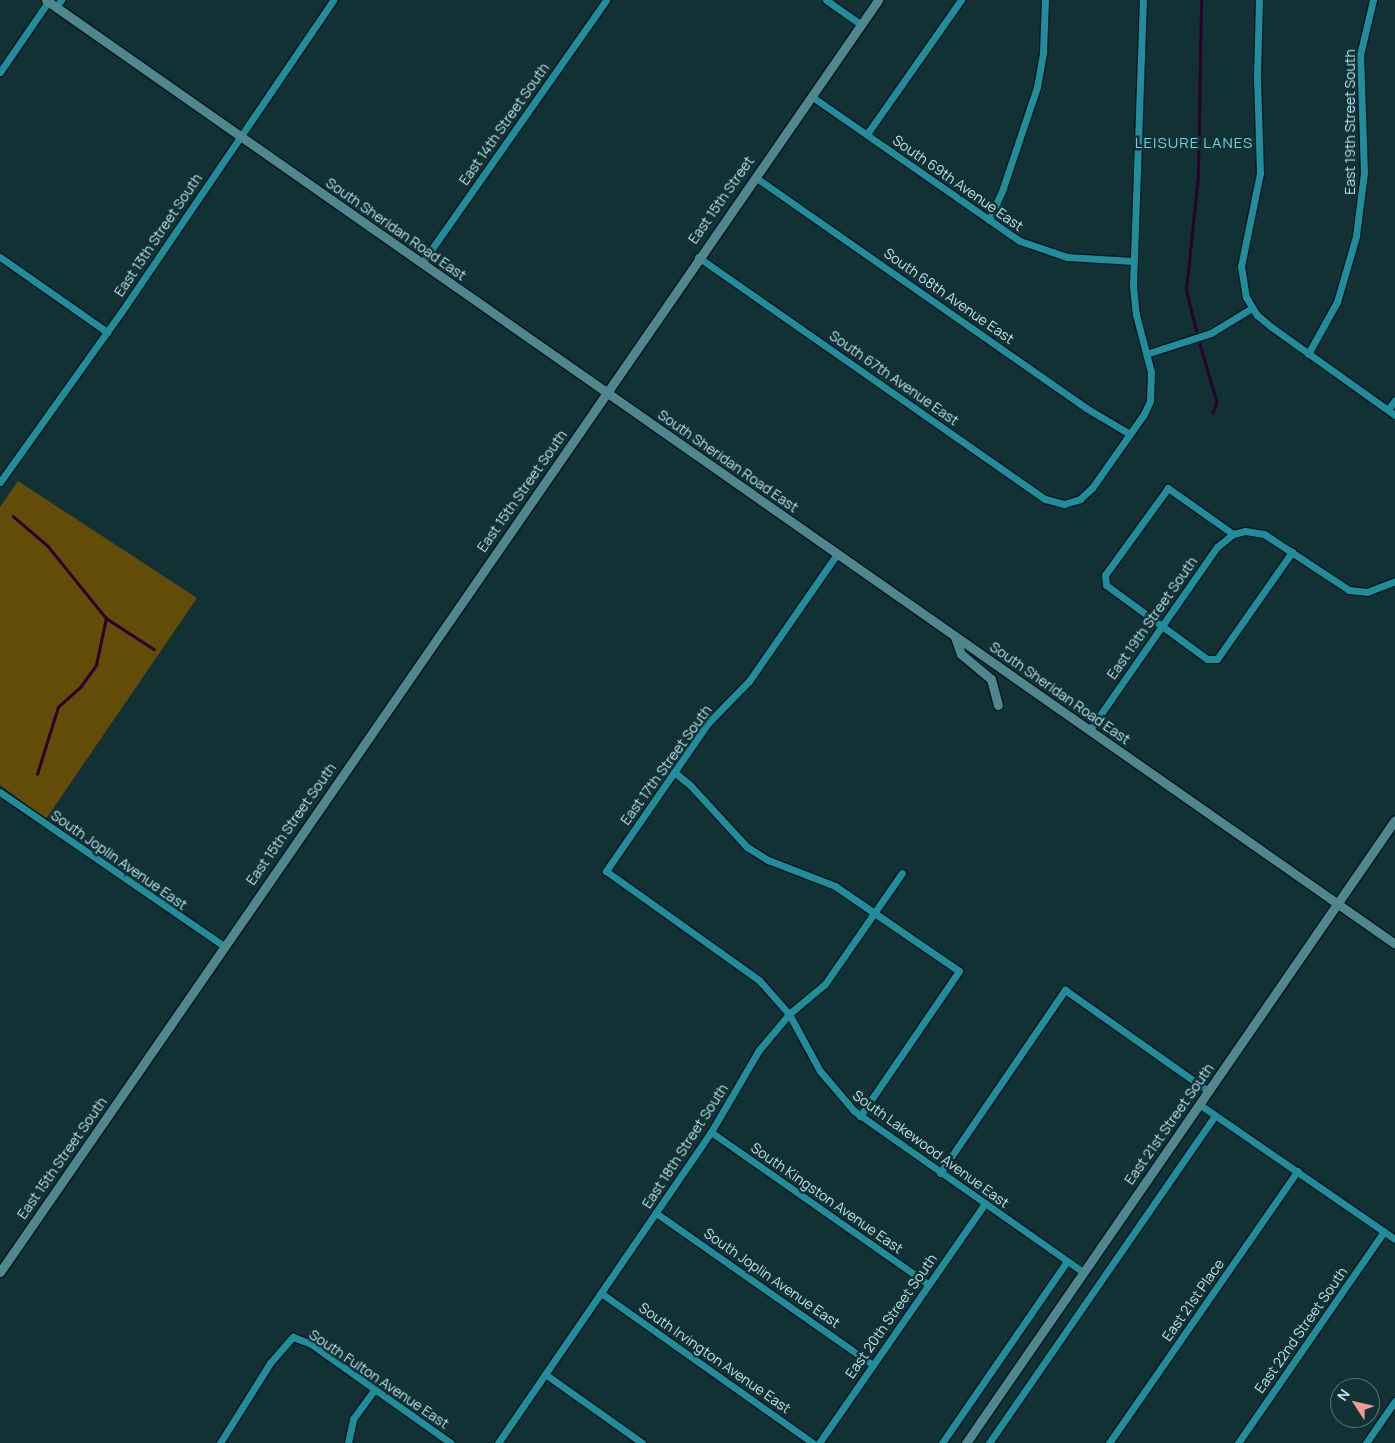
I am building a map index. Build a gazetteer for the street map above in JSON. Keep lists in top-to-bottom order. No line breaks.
{"streets":{"main road":["East 15th Street","South Sheridan Road East","East 15th Street South","East 21st Street South"],"street":["East 19th Street South","East 14th Street South","South 69th Avenue East","East 13th Street South","South 68th Avenue East","South 67th Avenue East","East 17th Street South","South Joplin Avenue East","East 18th Street South","South Lakewood Avenue East","South Kingston Avenue East","East 21st Place","East 20th Street South","East 22nd Street South","South Irvington Avenue East","South Fulton Avenue East"]},"crossings":[["East 19th Street South","South Sheridan Road East"],["East 14th Street South","South Sheridan Road East"],["South 69th Avenue East","East 15th Street"],["East 15th Street","South Sheridan Road East"],["East 15th Street","South 68th Avenue East"],["East 15th Street","South 67th Avenue East"],["East 15th Street","East 15th Street South"],["South Sheridan Road East","East 13th Street South"],["South Sheridan Road East","East 15th Street South"],["South Sheridan Road East","East 17th Street South"],["South Sheridan Road East","East 21st Street South"],["South 68th Avenue East","South 67th Avenue East"],["East 15th Street South","South Joplin Avenue East"],["East 17th Street South","South Lakewood Avenue East"],["South Joplin Avenue East","East 18th Street South"],["South Joplin Avenue East","East 20th Street South"],["East 21st Street South","South Lakewood Avenue East"],["East 18th Street South","South Lakewood Avenue East"],["East 18th Street South","South Kingston Avenue East"],["East 18th Street South","South Irvington Avenue East"],["South Lakewood Avenue East","East 20th Street South"],["South Kingston Avenue East","East 20th Street South"]],"districts":["LEISURE LANES"],"north":"top left"}
